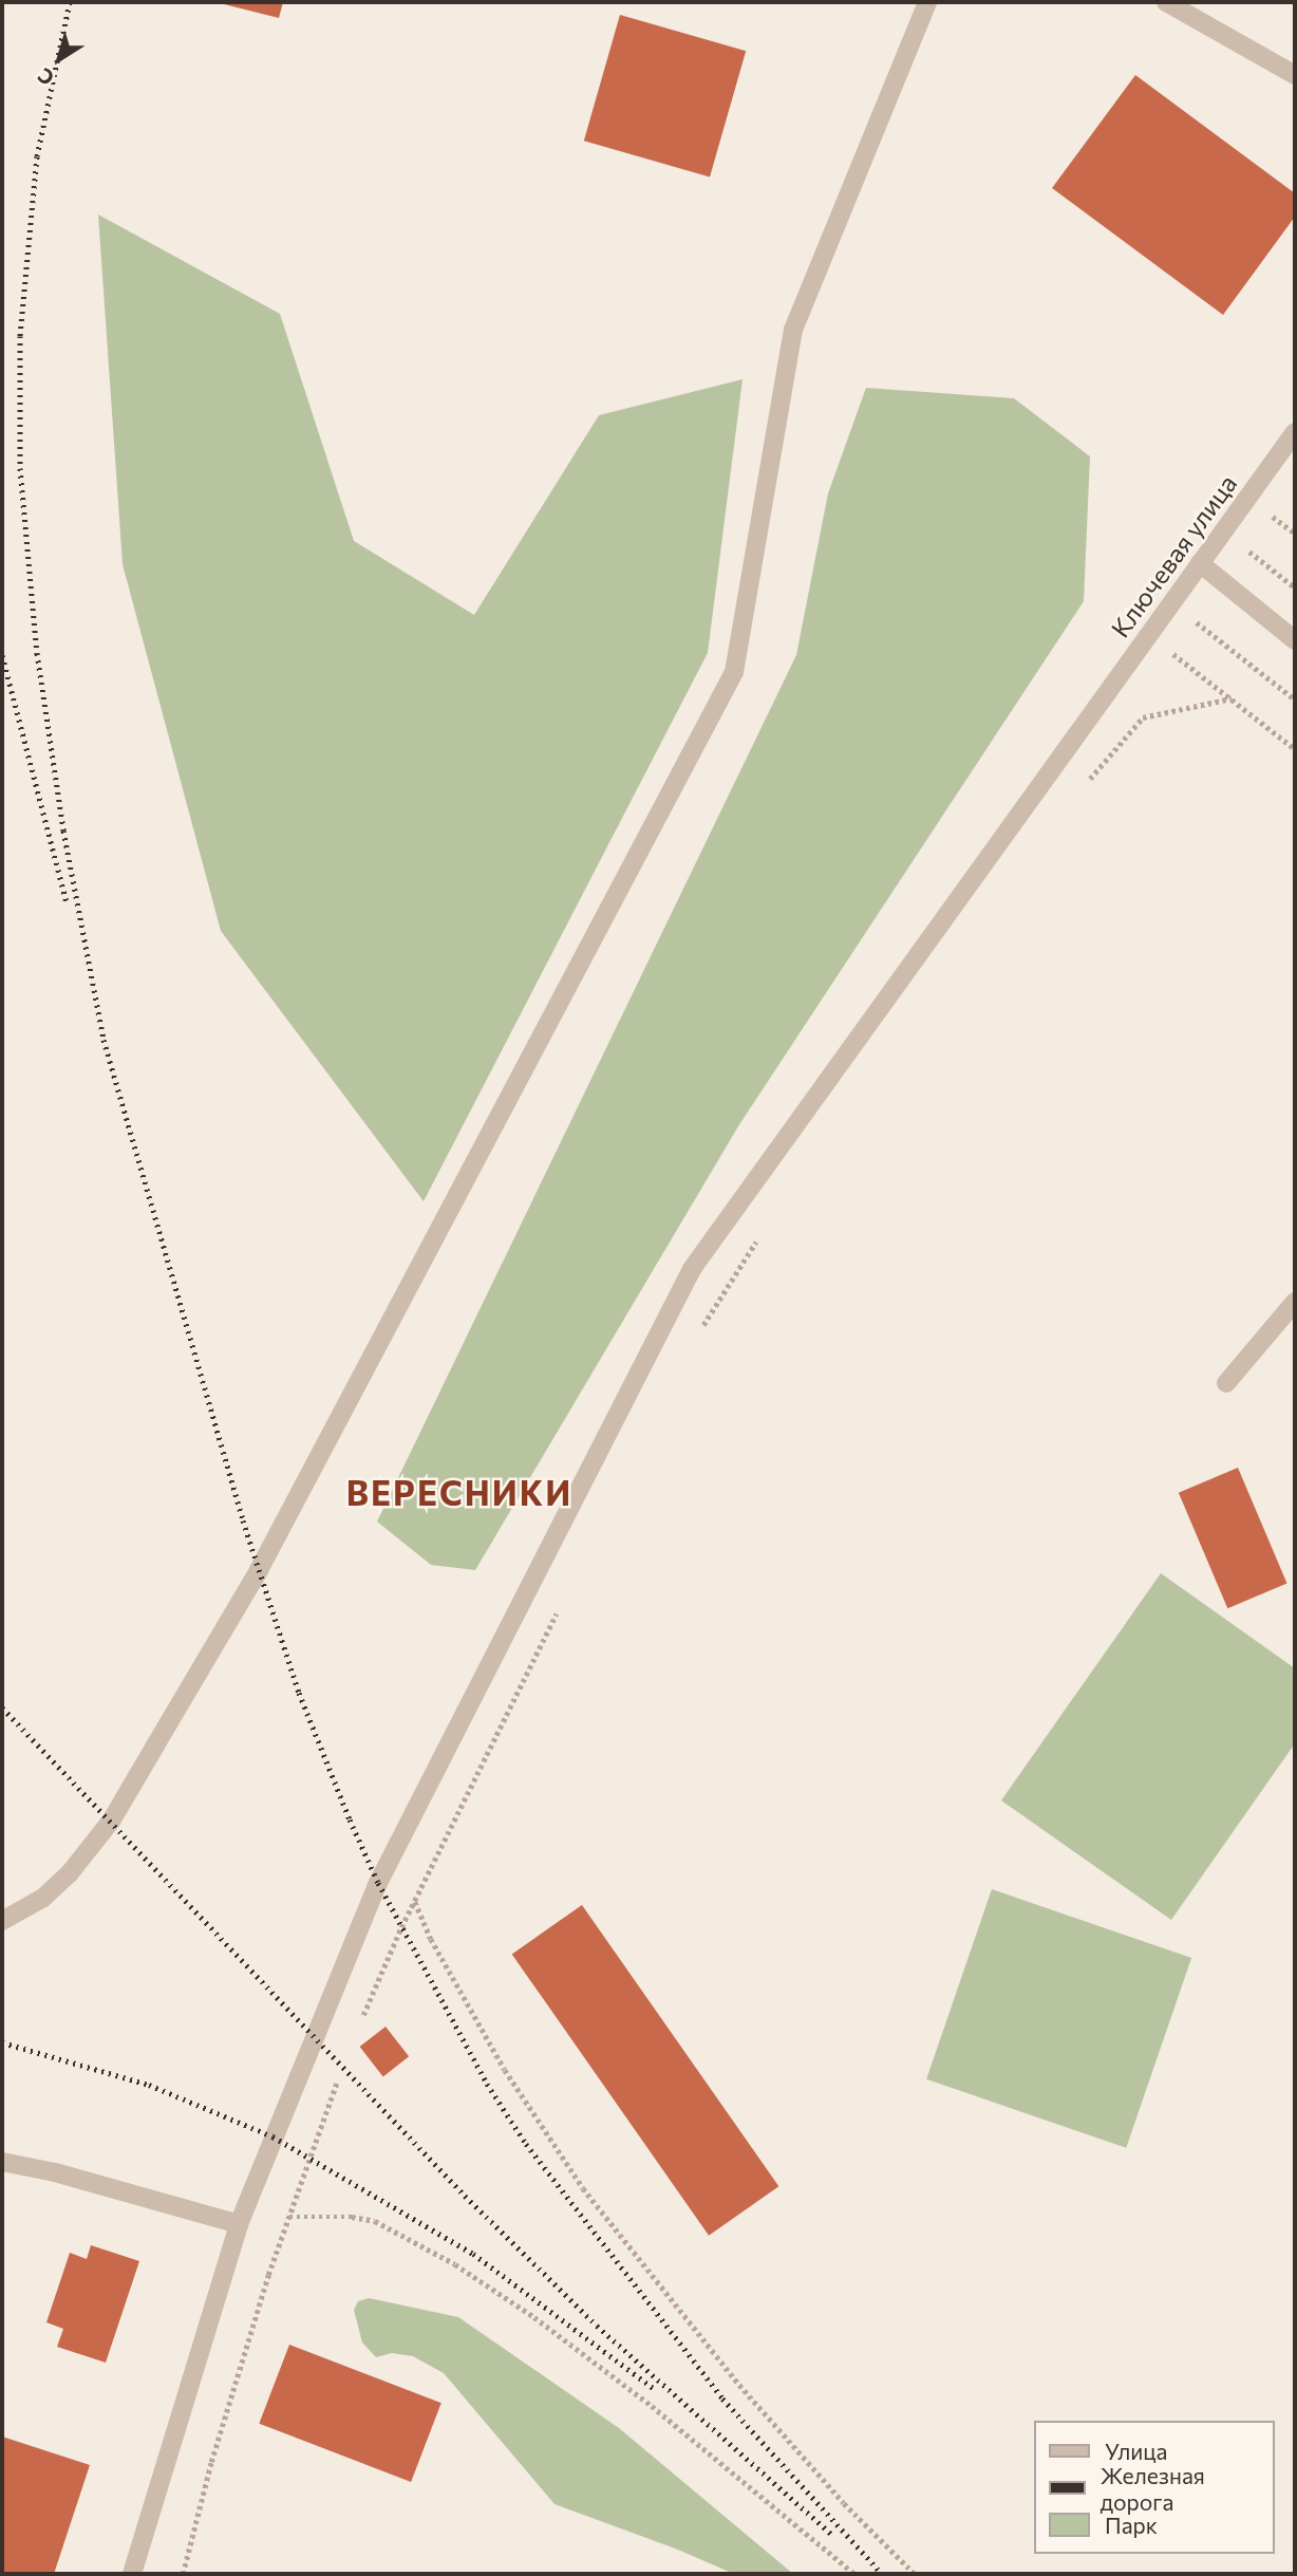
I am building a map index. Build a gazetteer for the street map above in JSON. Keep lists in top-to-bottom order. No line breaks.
{"streets":{"street":["Ключевая улица"]},"districts":["ВЕРЕСНИКИ"],"legend":["Улица","Железная дорога","Парк"],"north":"bottom left"}
